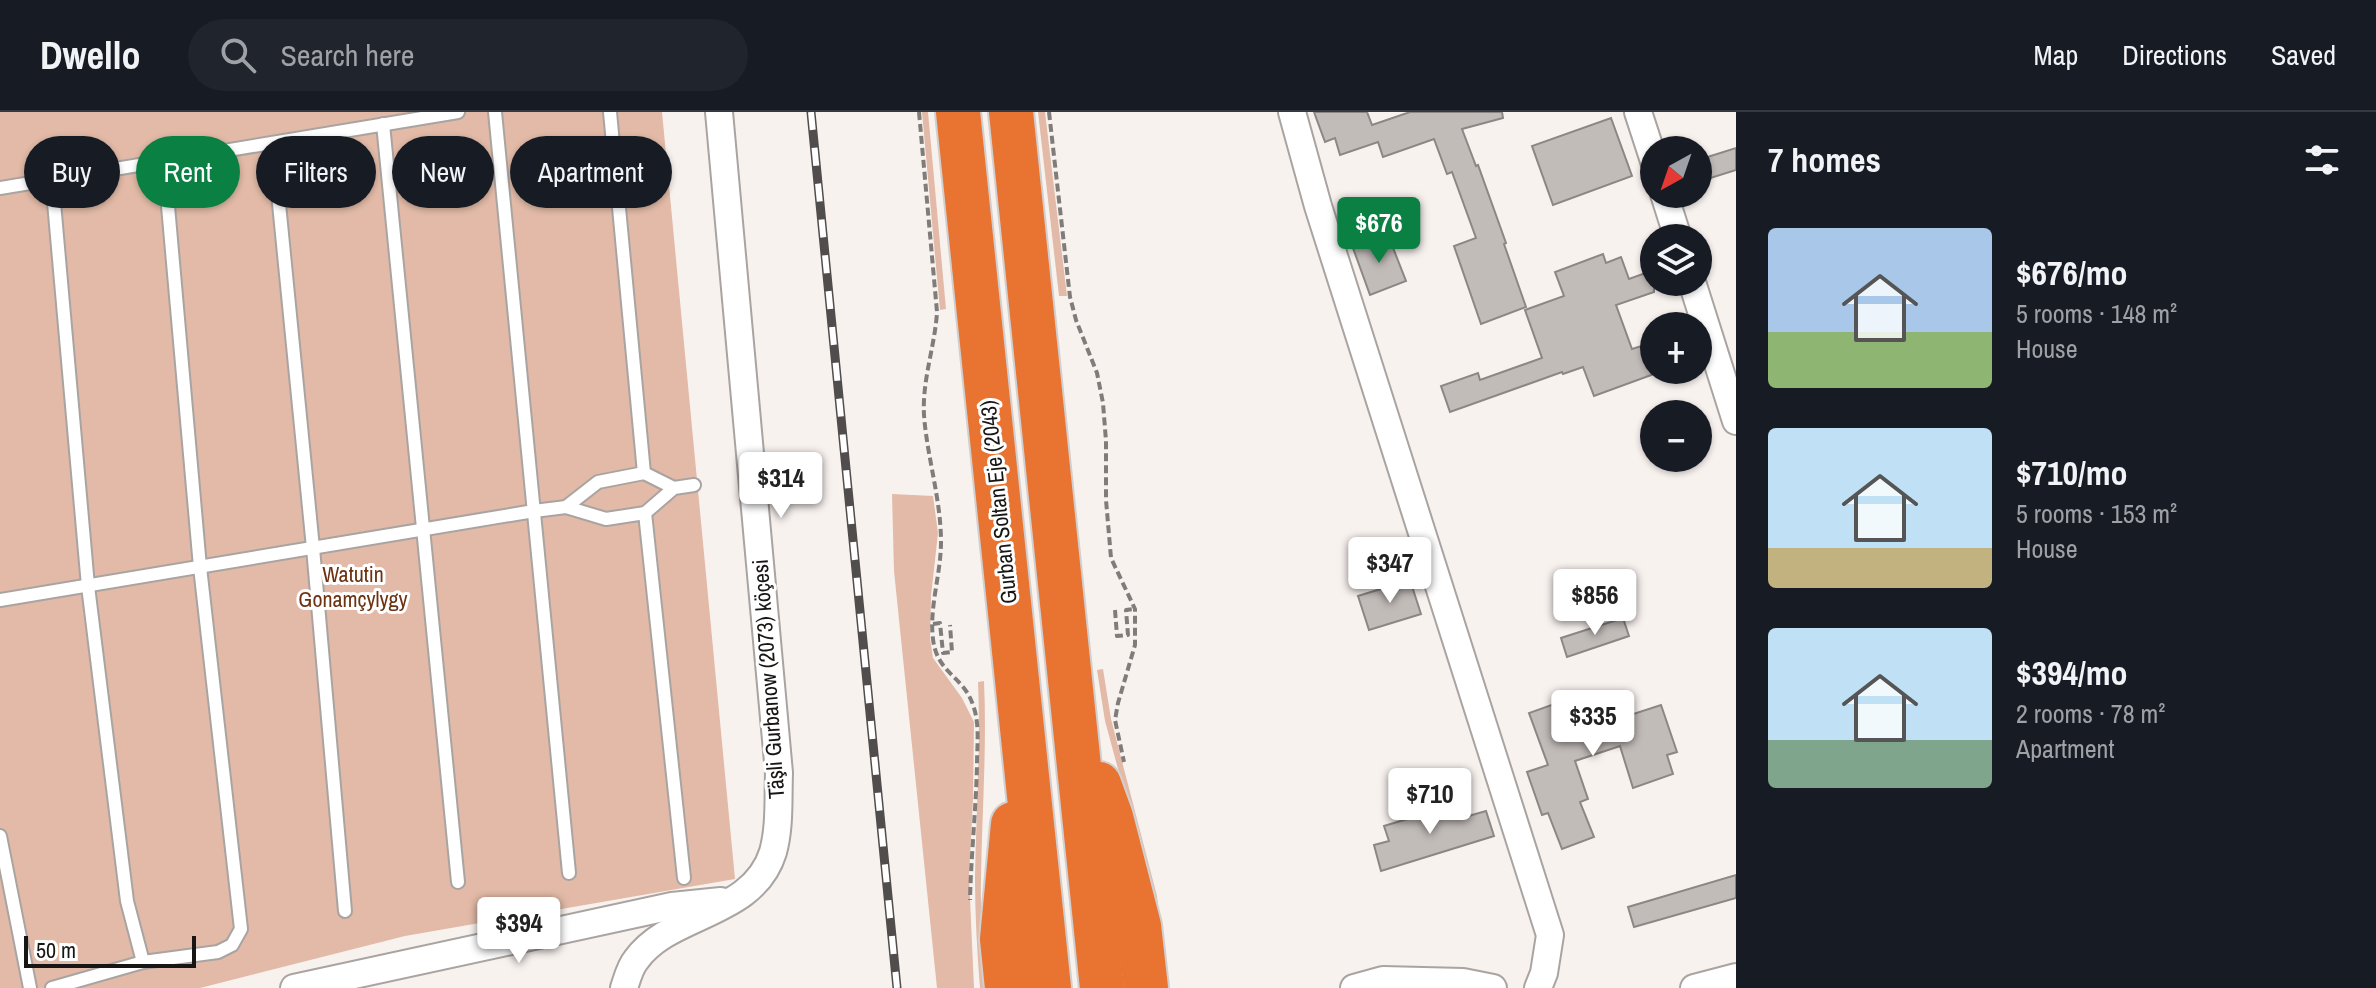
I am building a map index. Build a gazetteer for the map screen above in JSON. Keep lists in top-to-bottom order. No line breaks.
{"streets":{"highway":["Gurban Soltan Eje (2043)"],"street":["Täşli Gurbanow (2073) köçesi"]},"parks":["Watutin Gonamçylygy"],"scale_bar":"50 m","north":"bottom left","page":{"header":"Dwello","search":"Search here","nav":["Map","Directions","Saved"],"heading":"7 homes","map_buttons":["+","−"],"chip":["Buy","Rent","Filters","New","Apartment"],"price":["$676","$314","$347","$856","$335","$710","$394"],"list":[{"name":"$676/mo","note":"5 rooms · 148 m² · House"},{"name":"$710/mo","note":"5 rooms · 153 m² · House"},{"name":"$394/mo","note":"2 rooms · 78 m² · Apartment"}],"scale":"50 m"}}
